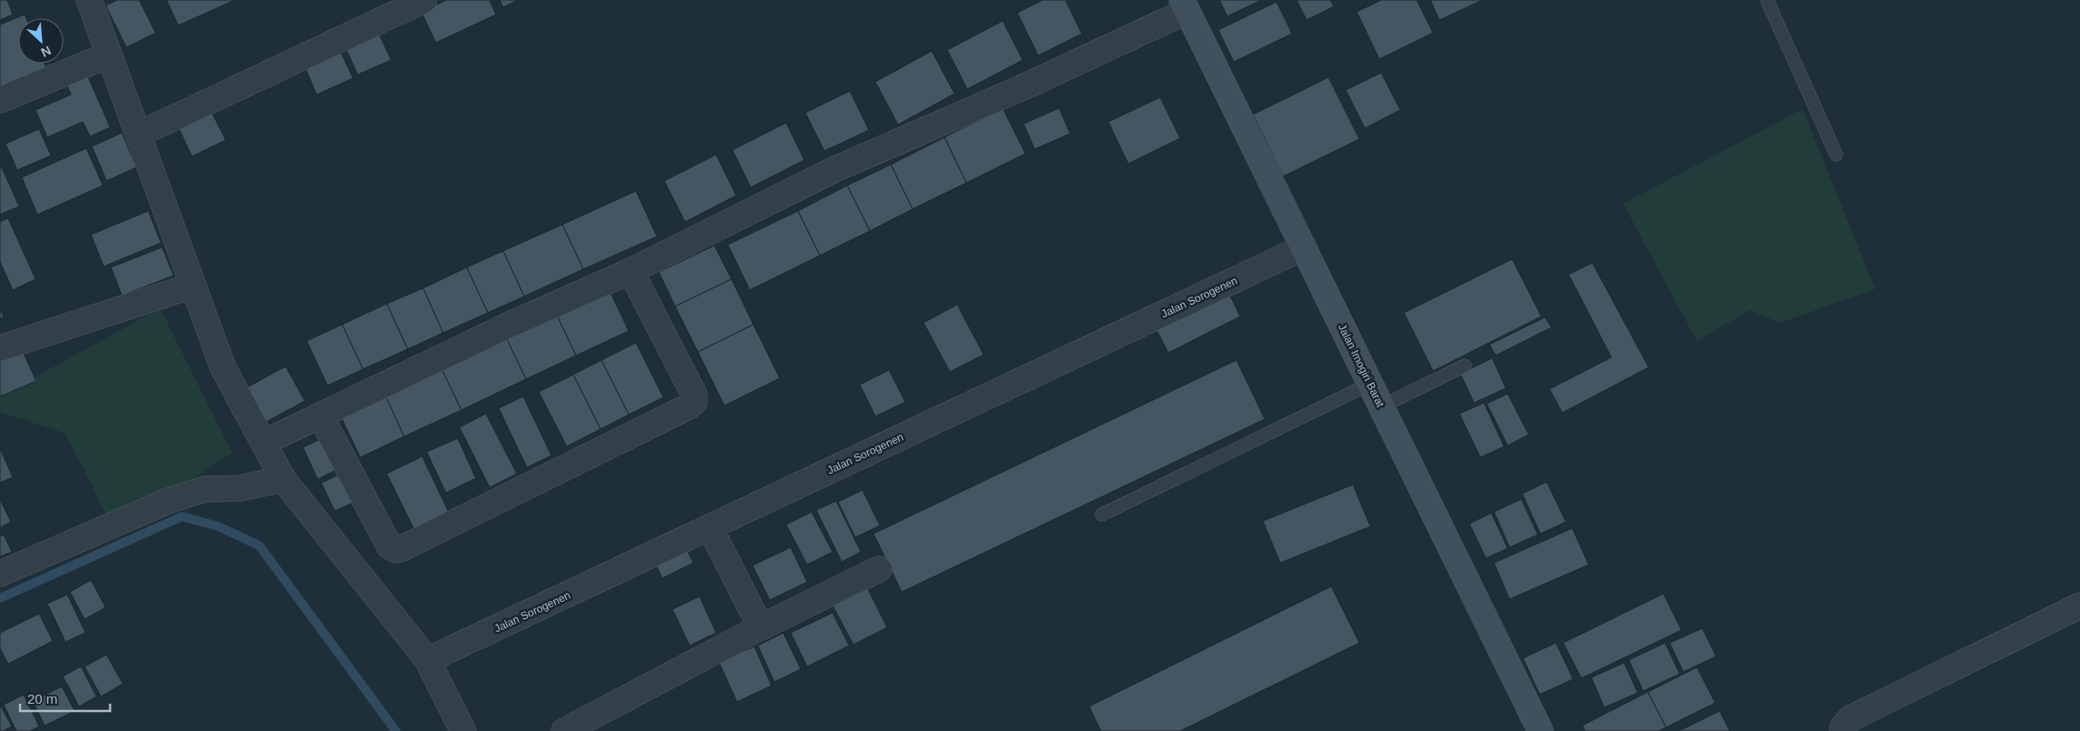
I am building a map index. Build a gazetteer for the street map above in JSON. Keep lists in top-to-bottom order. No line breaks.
{"streets":{"main road":["Jalan Imogiri Barat"],"street":["Jalan Sorogenen"]},"crossings":[["Jalan Sorogenen","Jalan Imogiri Barat"]],"scale_bar":"20 m","north":"bottom right"}
